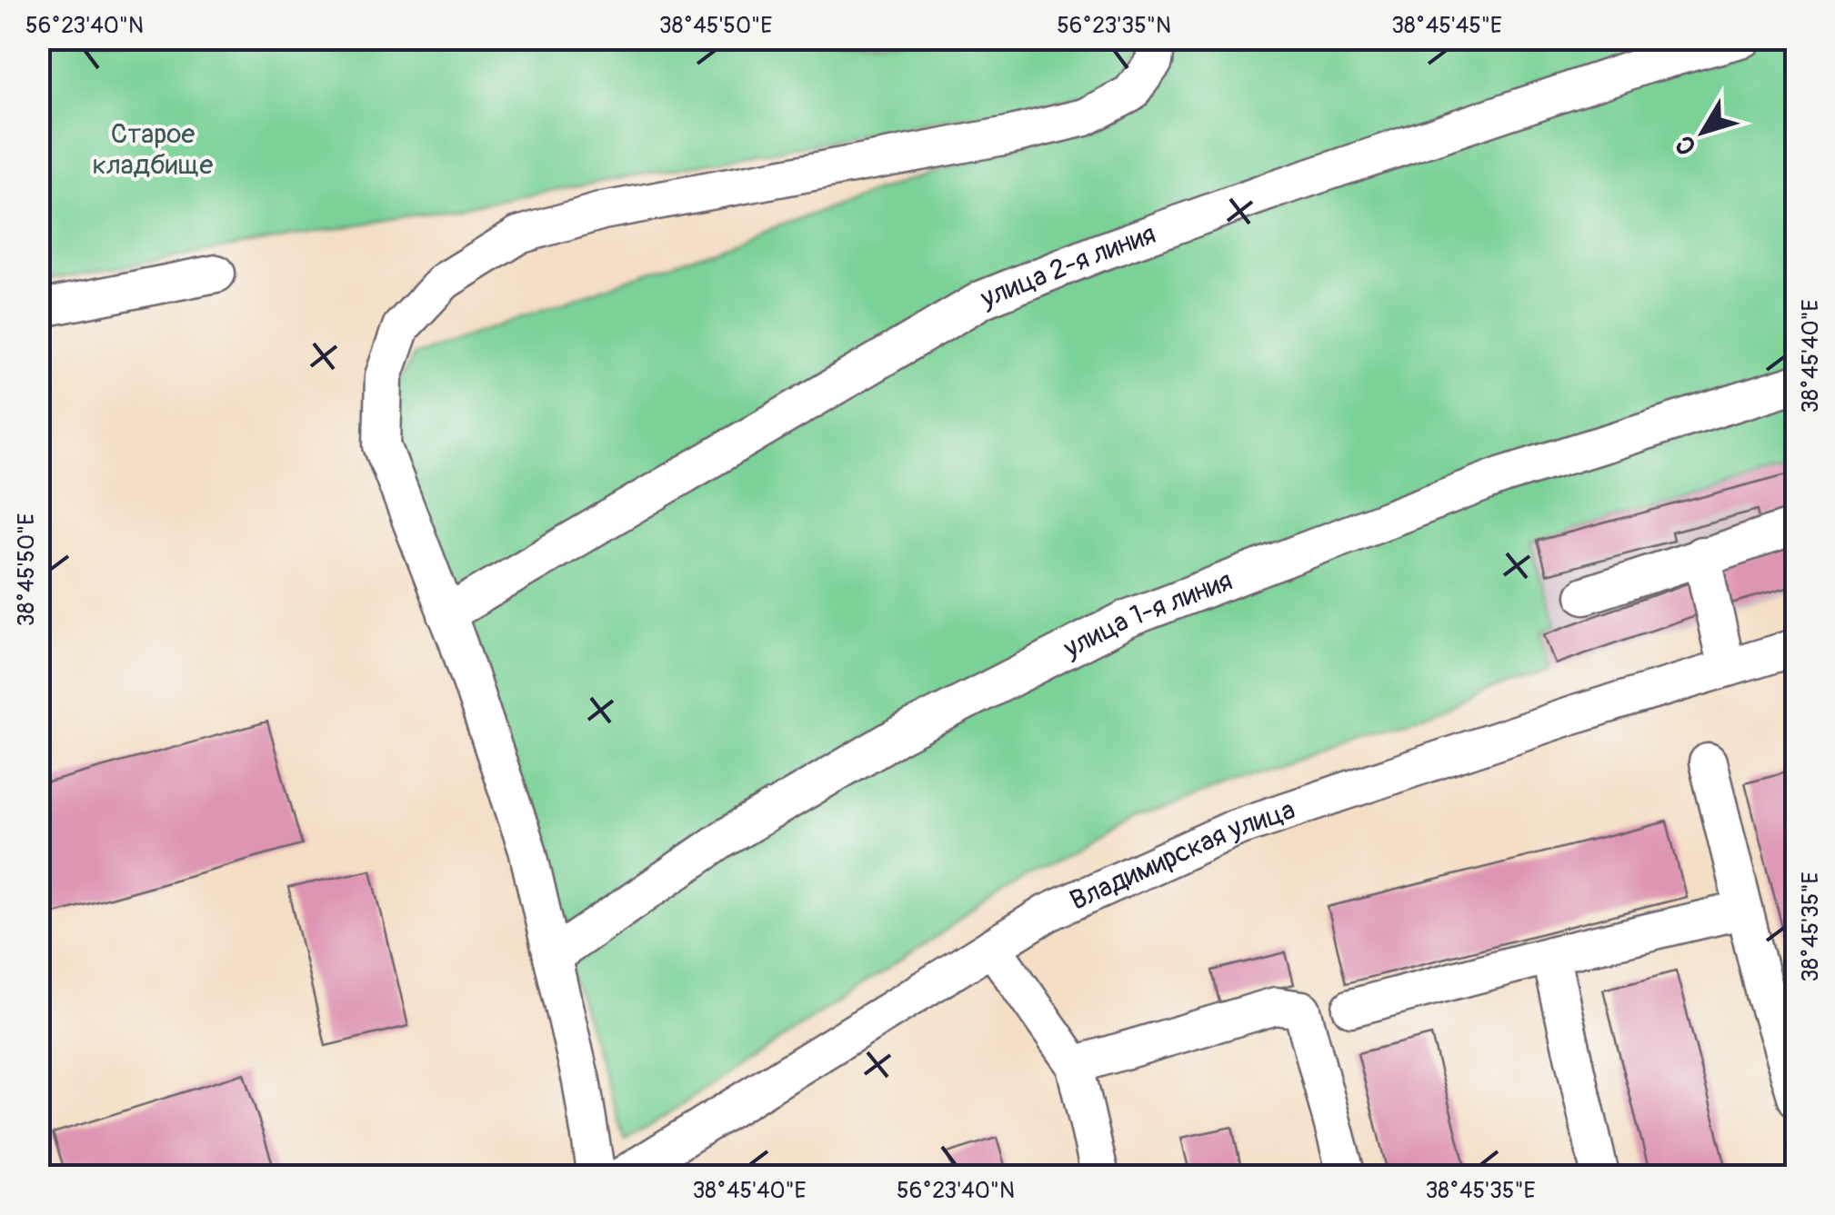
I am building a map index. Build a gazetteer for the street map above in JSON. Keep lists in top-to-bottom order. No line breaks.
{"streets":{"street":["улица 2-я линия","улица 1-я линия","Владимирская улица"]},"parks":["Старое кладбище"],"north":"bottom left","coordinates":["56°23'40\"N","38°45'50\"E","56°23'35\"N","38°45'45\"E","38°45'40\"E","38°45'35\"E"]}
